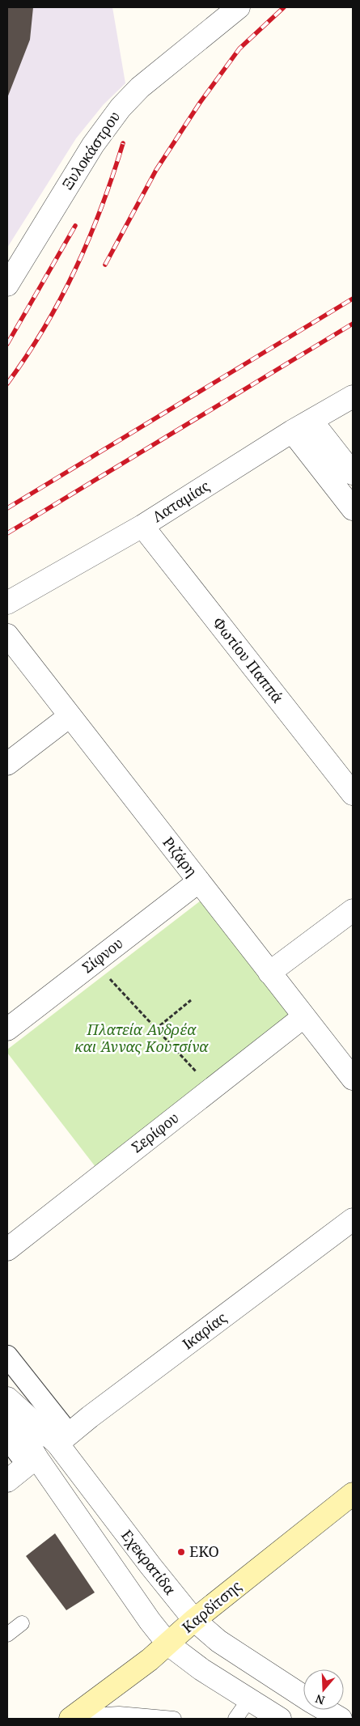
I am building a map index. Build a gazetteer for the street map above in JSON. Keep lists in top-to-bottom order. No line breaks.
{"streets":{"main road":["Καρδίτσης"],"street":["Ξυλοκάστρου","Λαταμίας","Φωτίου Παππά","Ριζάρη","Σίφνου","Σερίφου","Ικαρίας","Εχεκρατίδα"]},"crossings":[["Λαταμίας","Φωτίου Παππά"],["Ριζάρη","Σίφνου"],["Ριζάρη","Σερίφου"],["Ικαρίας","Εχεκρατίδα"],["Εχεκρατίδα","Καρδίτσης"]],"parks":["Πλατεία Ανδρέα και Άννας Κουτσίνα"],"places":["EKO"],"north":"bottom"}
